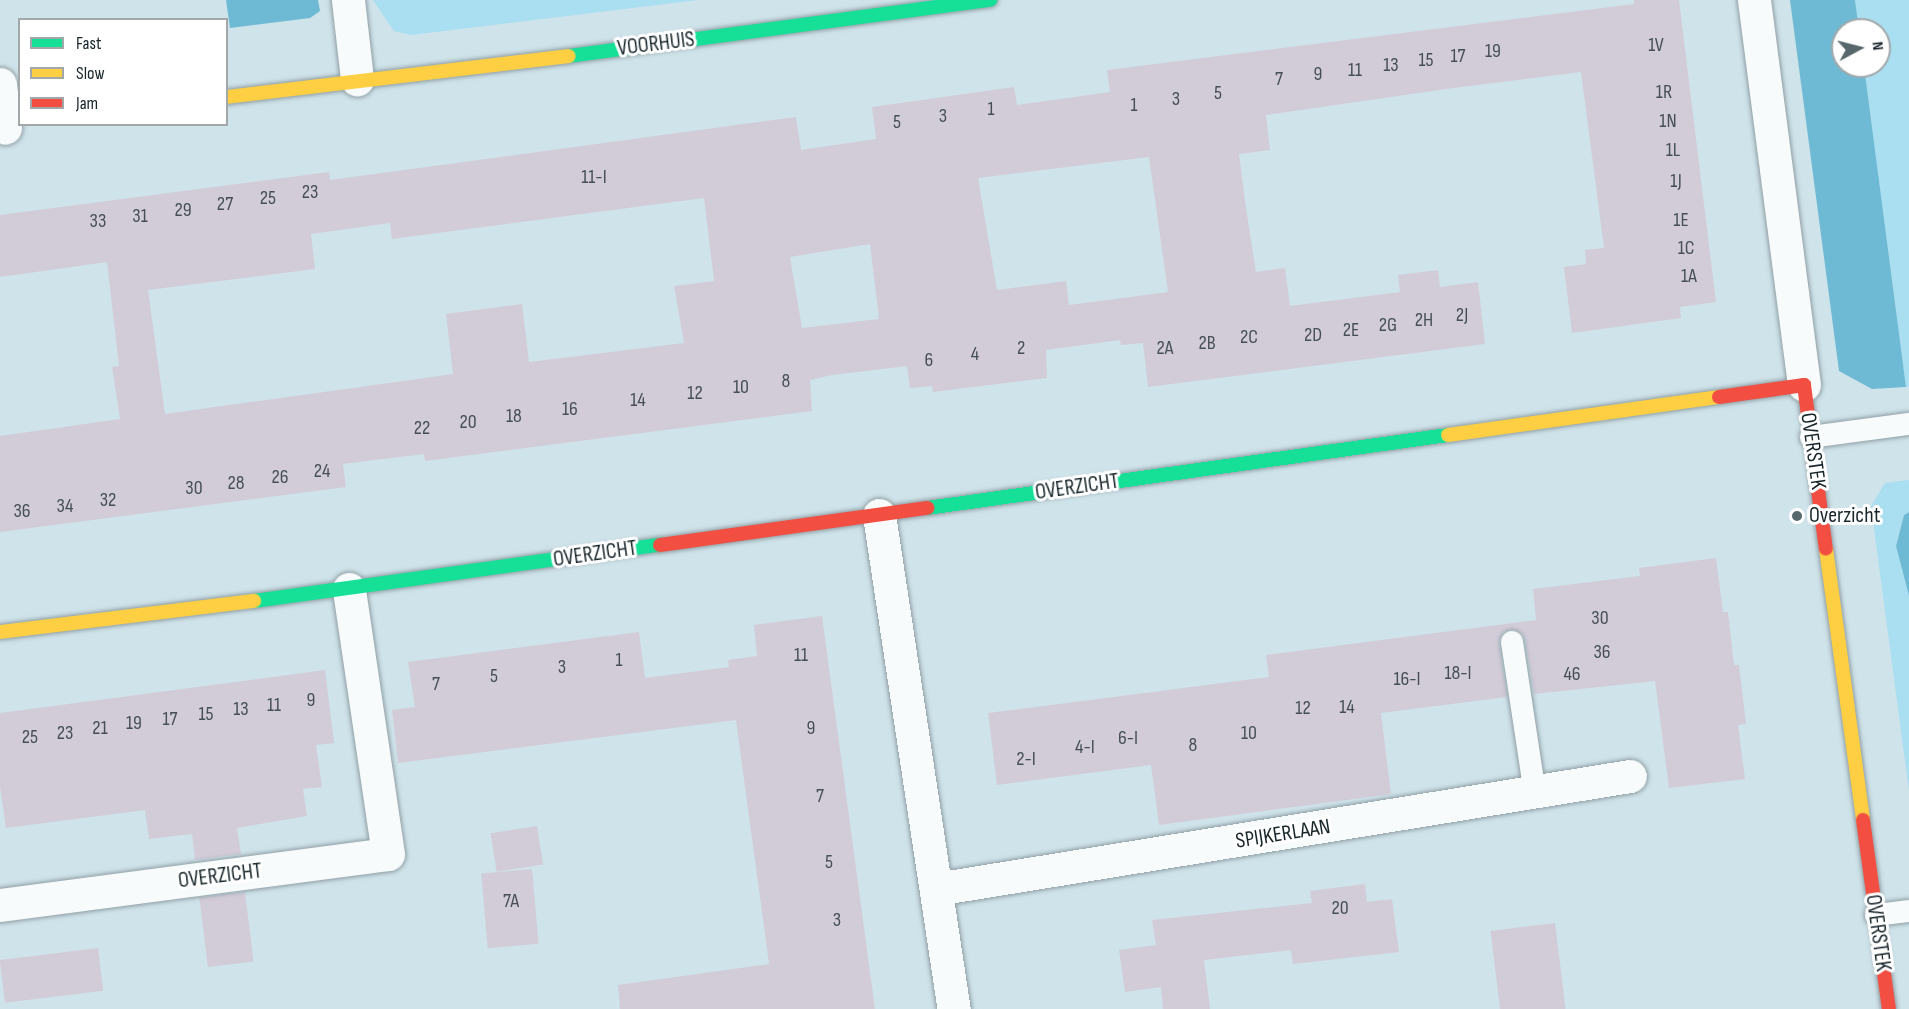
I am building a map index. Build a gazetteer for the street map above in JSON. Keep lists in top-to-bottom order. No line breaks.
{"streets":{"street":["VOORHUIS","OVERSTEK","OVERZICHT","SPIJKERLAAN"]},"crossings":[["OVERSTEK","OVERZICHT"]],"places":["Overzicht"],"house_numbers":["1V","19","17","15","13","11","9","7","1R","5","3","1","1","3","1N","5","1L","11-I","1J","23","25","27","29","31","1E","33","1C","1A","2J","2H","2G","2E","2D","2C","2B","2","2A","4","6","8","10","12","14","16","18","20","22","24","26","28","30","32","34","36","30","36","11","1","3","18-I","46","5","16-I","7","9","11","14","12","13","15","17","19","21","9","23","10","25","6-I","8","4-I","2-I","7","5","7A","20","3"],"legend":["Fast","Slow","Jam"],"north":"right"}
